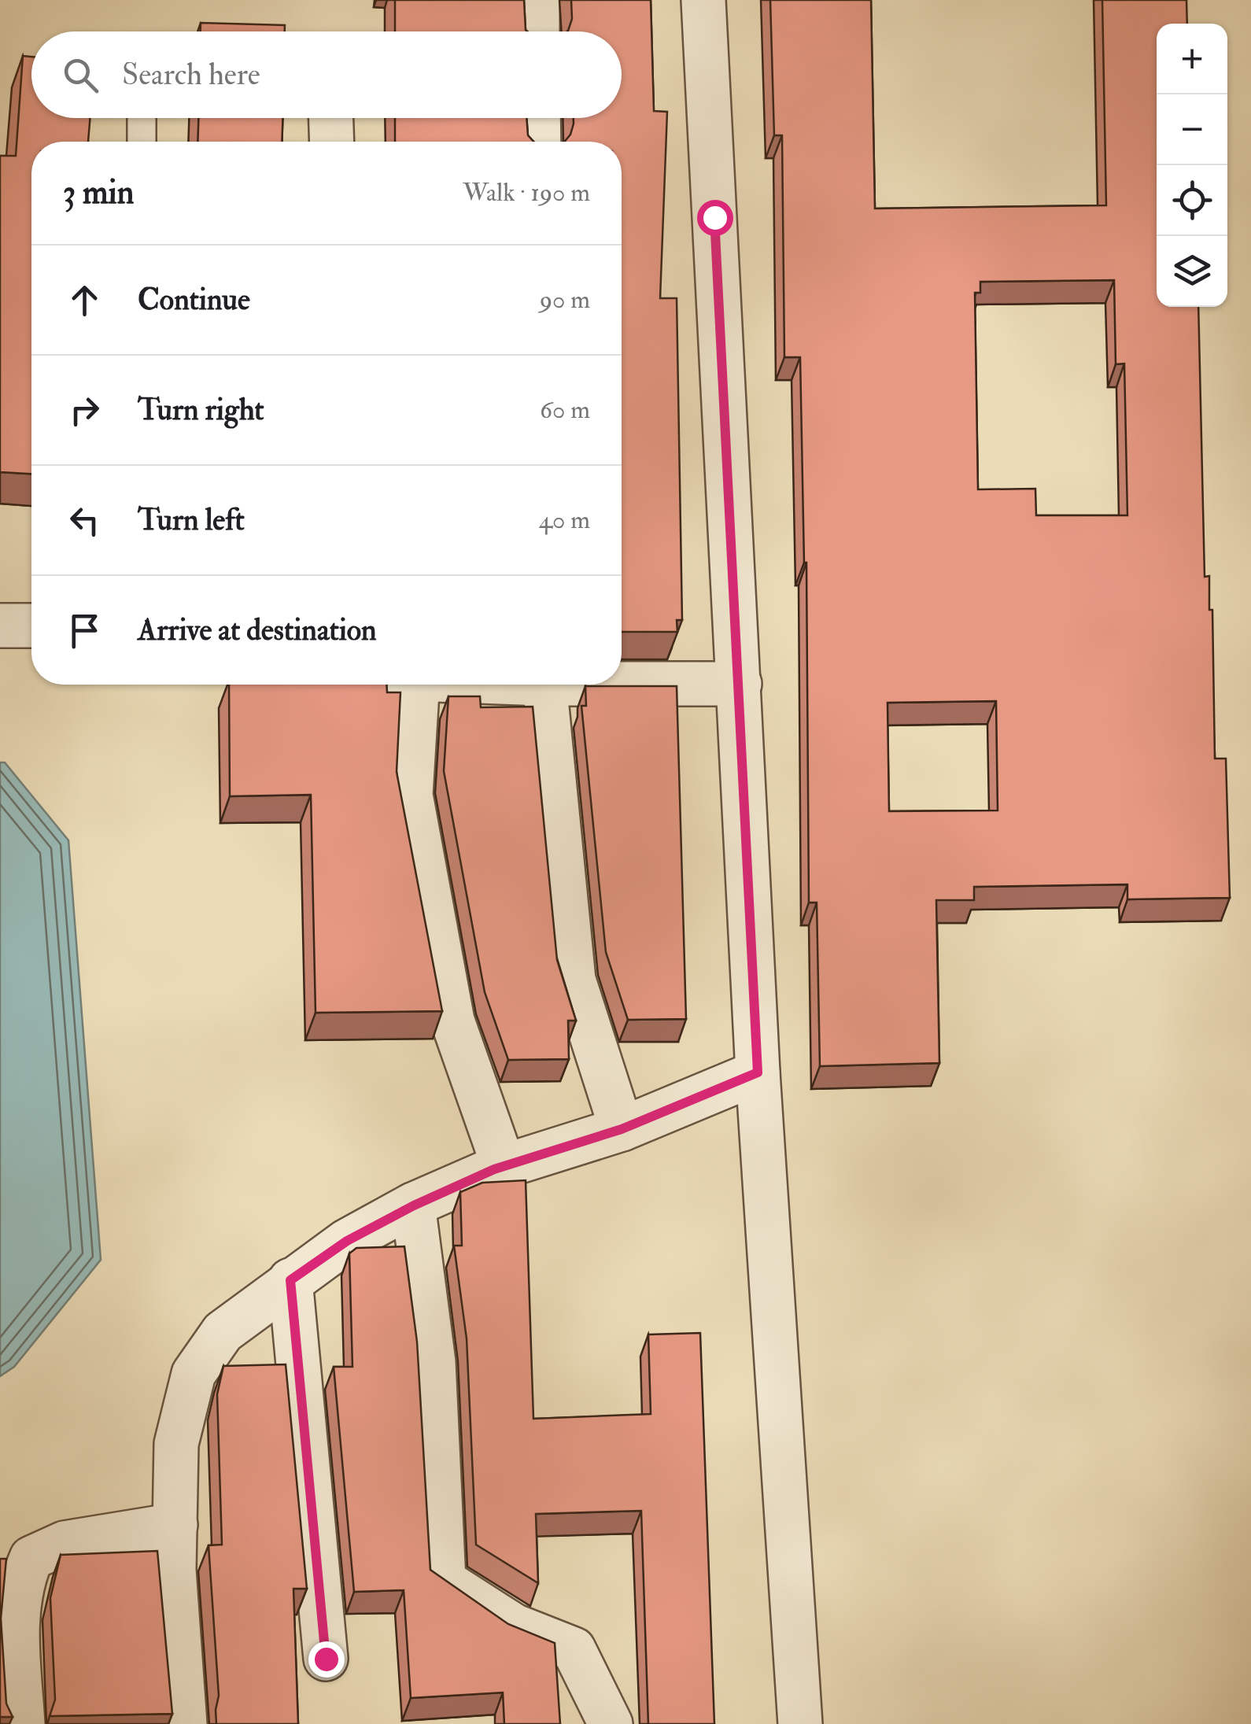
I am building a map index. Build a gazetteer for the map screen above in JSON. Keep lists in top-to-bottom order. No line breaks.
{"page":{"map_buttons":["+","−"],"search":"Search here","heading":["3 min","Walk · 190 m"],"list":[["Continue","90 m"],["Turn right","60 m"],["Turn left","40 m"],"Arrive at destination"]}}
